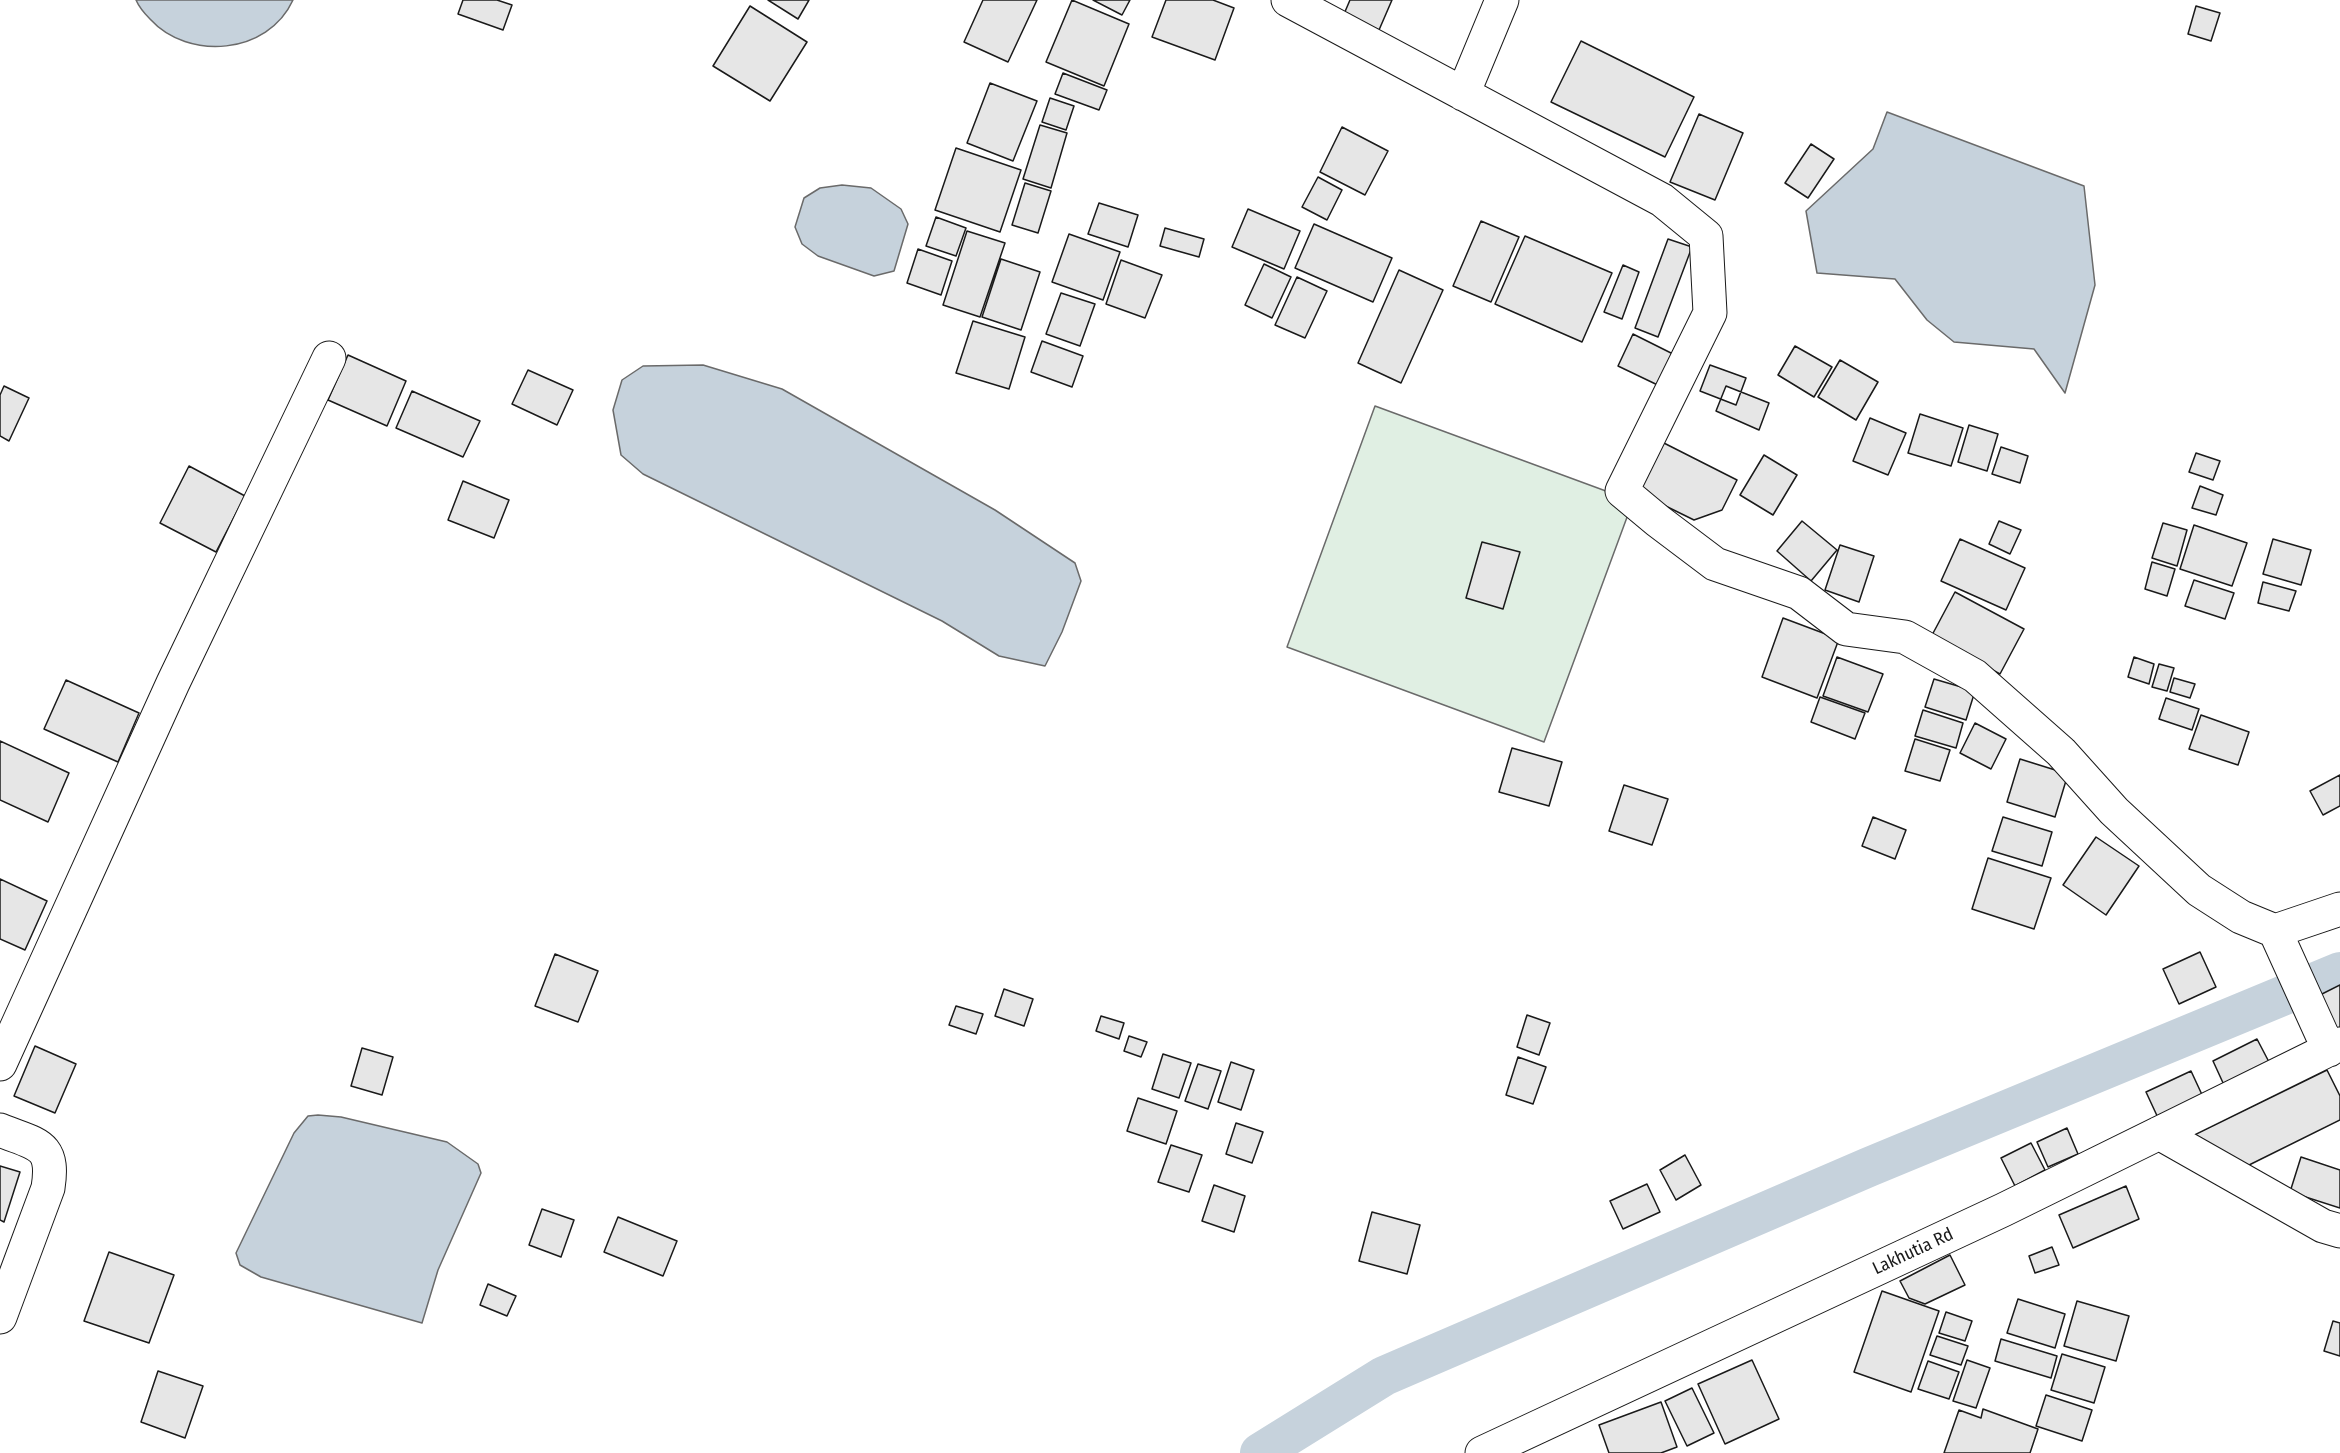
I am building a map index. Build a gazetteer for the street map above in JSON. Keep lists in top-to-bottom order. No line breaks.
{"streets":{"street":["Lakhutia Rd"]}}
